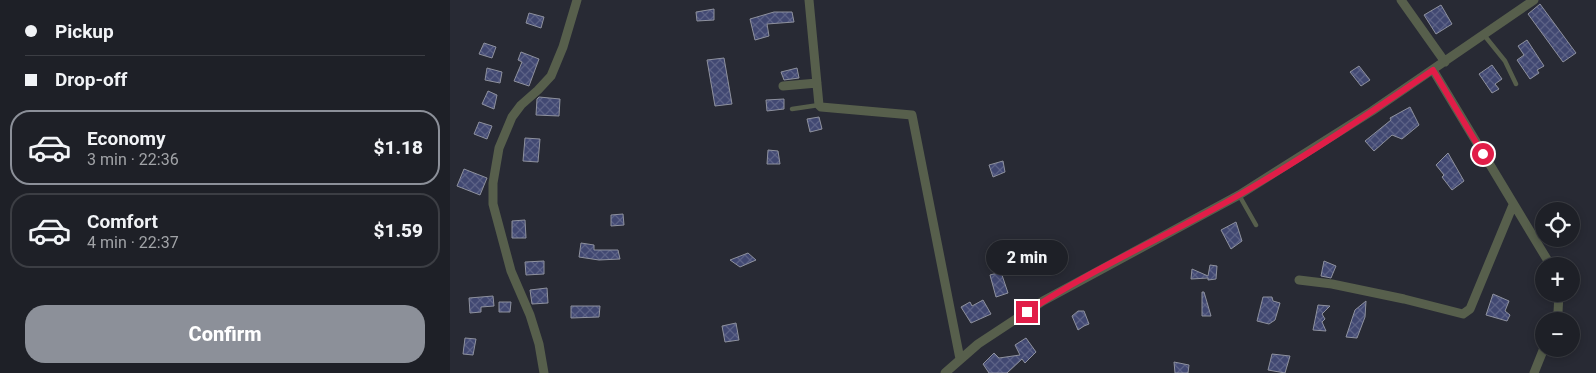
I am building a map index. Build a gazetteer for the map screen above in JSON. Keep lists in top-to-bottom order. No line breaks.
{"page":{"banner":["Pickup","Drop-off"],"list":[{"name":"Economy","note":"3 min · 22:36","value":"$1.18"},{"name":"Comfort","note":"4 min · 22:37","value":"$1.59"}],"map_buttons":["+","−"],"bubble":"2 min","buttons":"Confirm"}}
